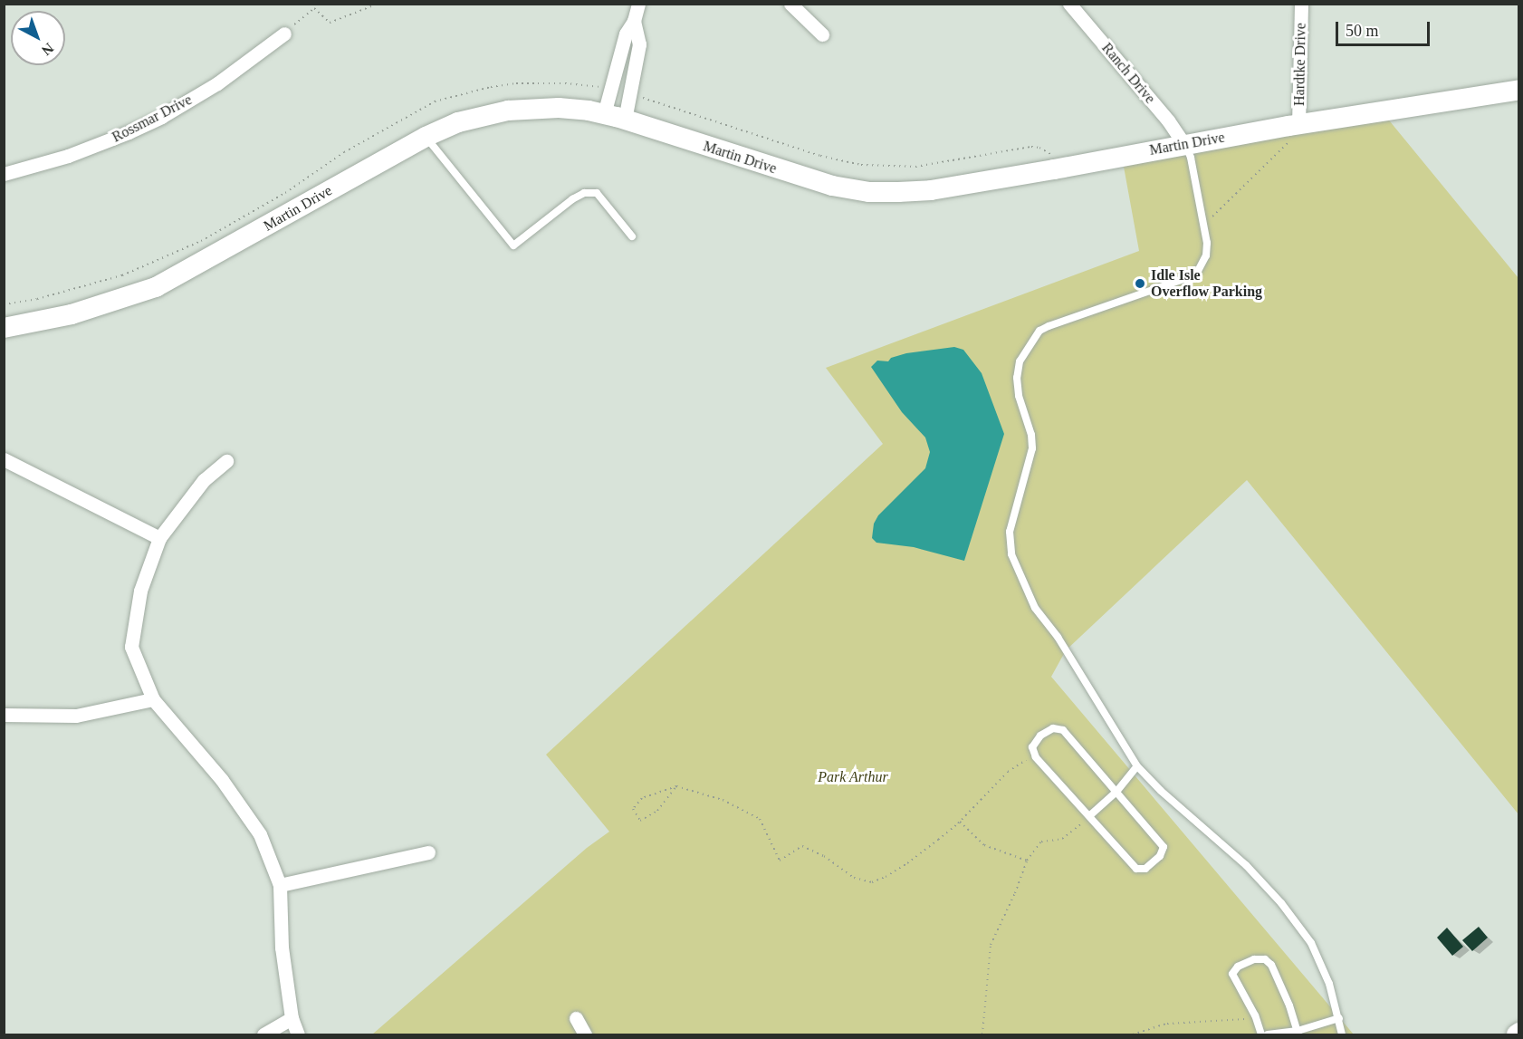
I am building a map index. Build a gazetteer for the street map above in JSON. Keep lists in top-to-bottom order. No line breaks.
{"streets":{"street":["Hardtke Drive","Ranch Drive","Rossmar Drive","Martin Drive"]},"crossings":[["Hardtke Drive","Martin Drive"],["Ranch Drive","Martin Drive"]],"parks":["Park Arthur"],"places":["Idle Isle Overflow Parking"],"scale_bar":"50 m","north":"bottom right"}
